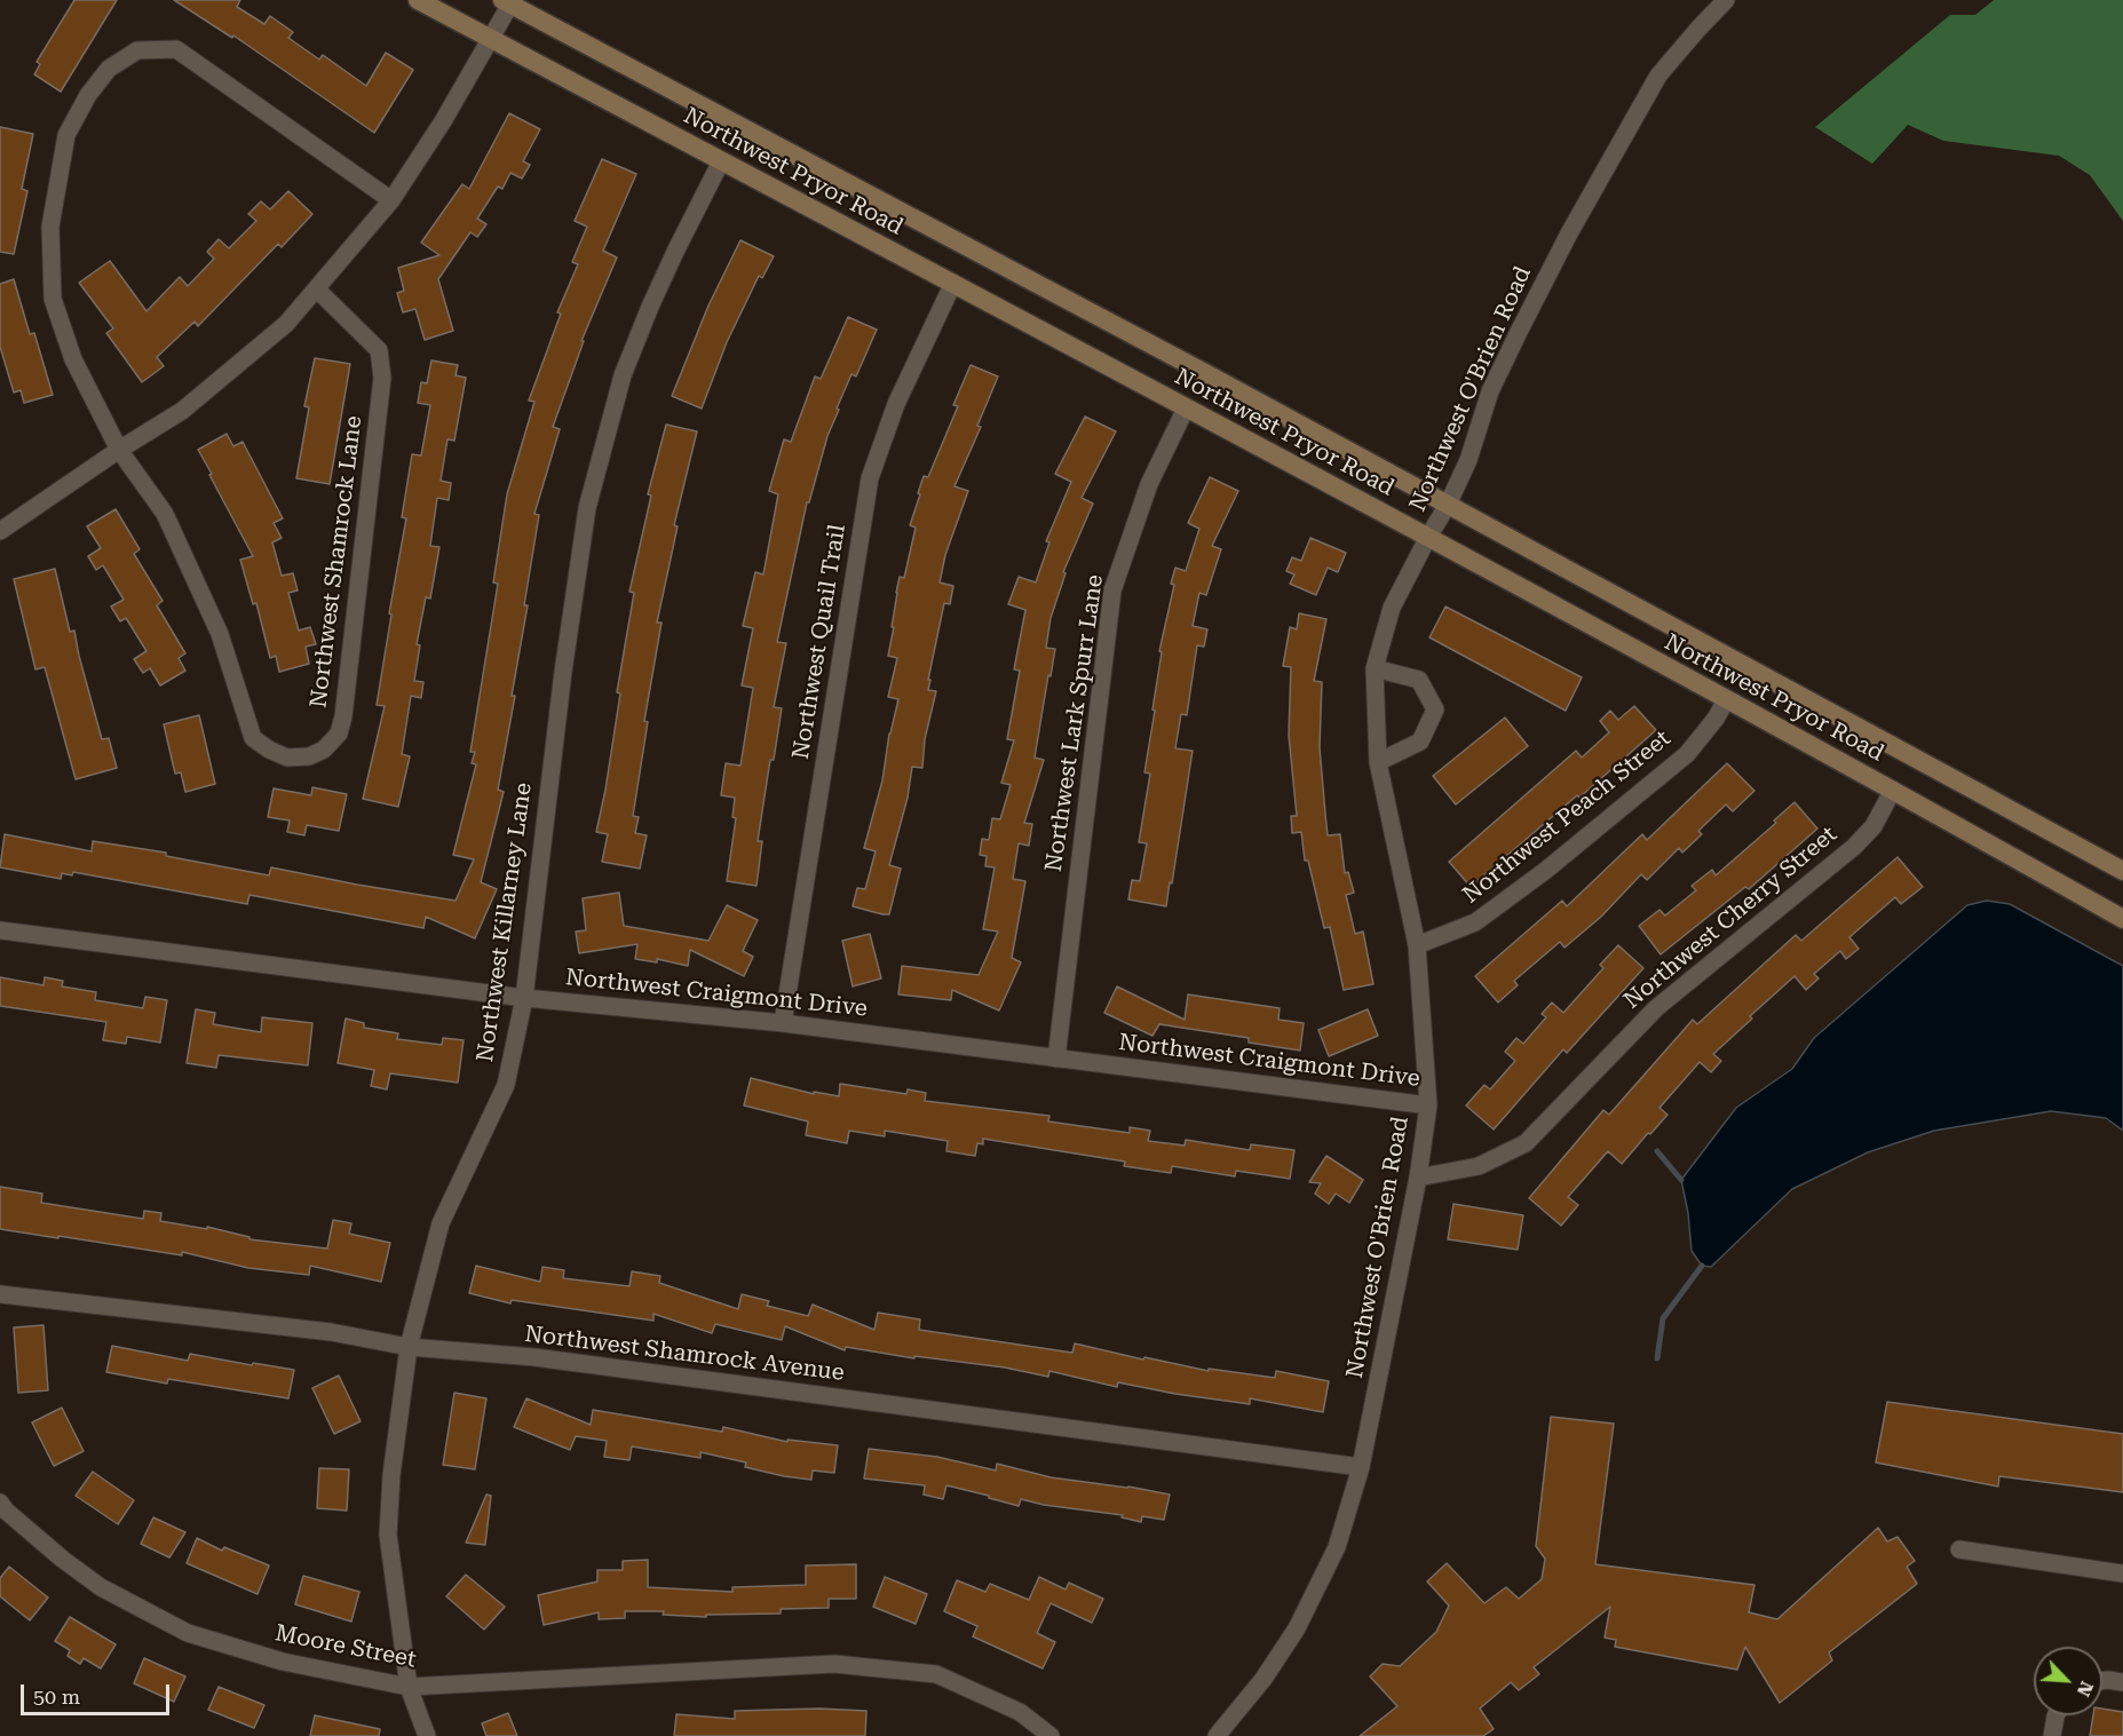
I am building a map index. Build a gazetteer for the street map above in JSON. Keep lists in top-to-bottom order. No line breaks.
{"streets":{"main road":["Northwest Pryor Road"],"street":["Northwest O'Brien Road","Northwest Shamrock Lane","Northwest Quail Trail","Northwest Lark Spurr Lane","Northwest Peach Street","Northwest Cherry Street","Northwest Killarney Lane","Northwest Craigmont Drive","Northwest Shamrock Avenue","Moore Street"]},"crossings":[["Northwest Pryor Road","Northwest O'Brien Road"],["Northwest Pryor Road","Northwest Quail Trail"],["Northwest Pryor Road","Northwest Lark Spurr Lane"],["Northwest Pryor Road","Northwest Peach Street"],["Northwest Pryor Road","Northwest Cherry Street"],["Northwest Pryor Road","Northwest Killarney Lane"],["Northwest O'Brien Road","Northwest Peach Street"],["Northwest O'Brien Road","Northwest Cherry Street"],["Northwest O'Brien Road","Northwest Craigmont Drive"],["Northwest O'Brien Road","Northwest Shamrock Avenue"],["Northwest Quail Trail","Northwest Craigmont Drive"],["Northwest Lark Spurr Lane","Northwest Craigmont Drive"],["Northwest Killarney Lane","Northwest Craigmont Drive"],["Northwest Killarney Lane","Northwest Shamrock Avenue"],["Northwest Killarney Lane","Moore Street"]],"scale_bar":"50 m","north":"bottom right"}
